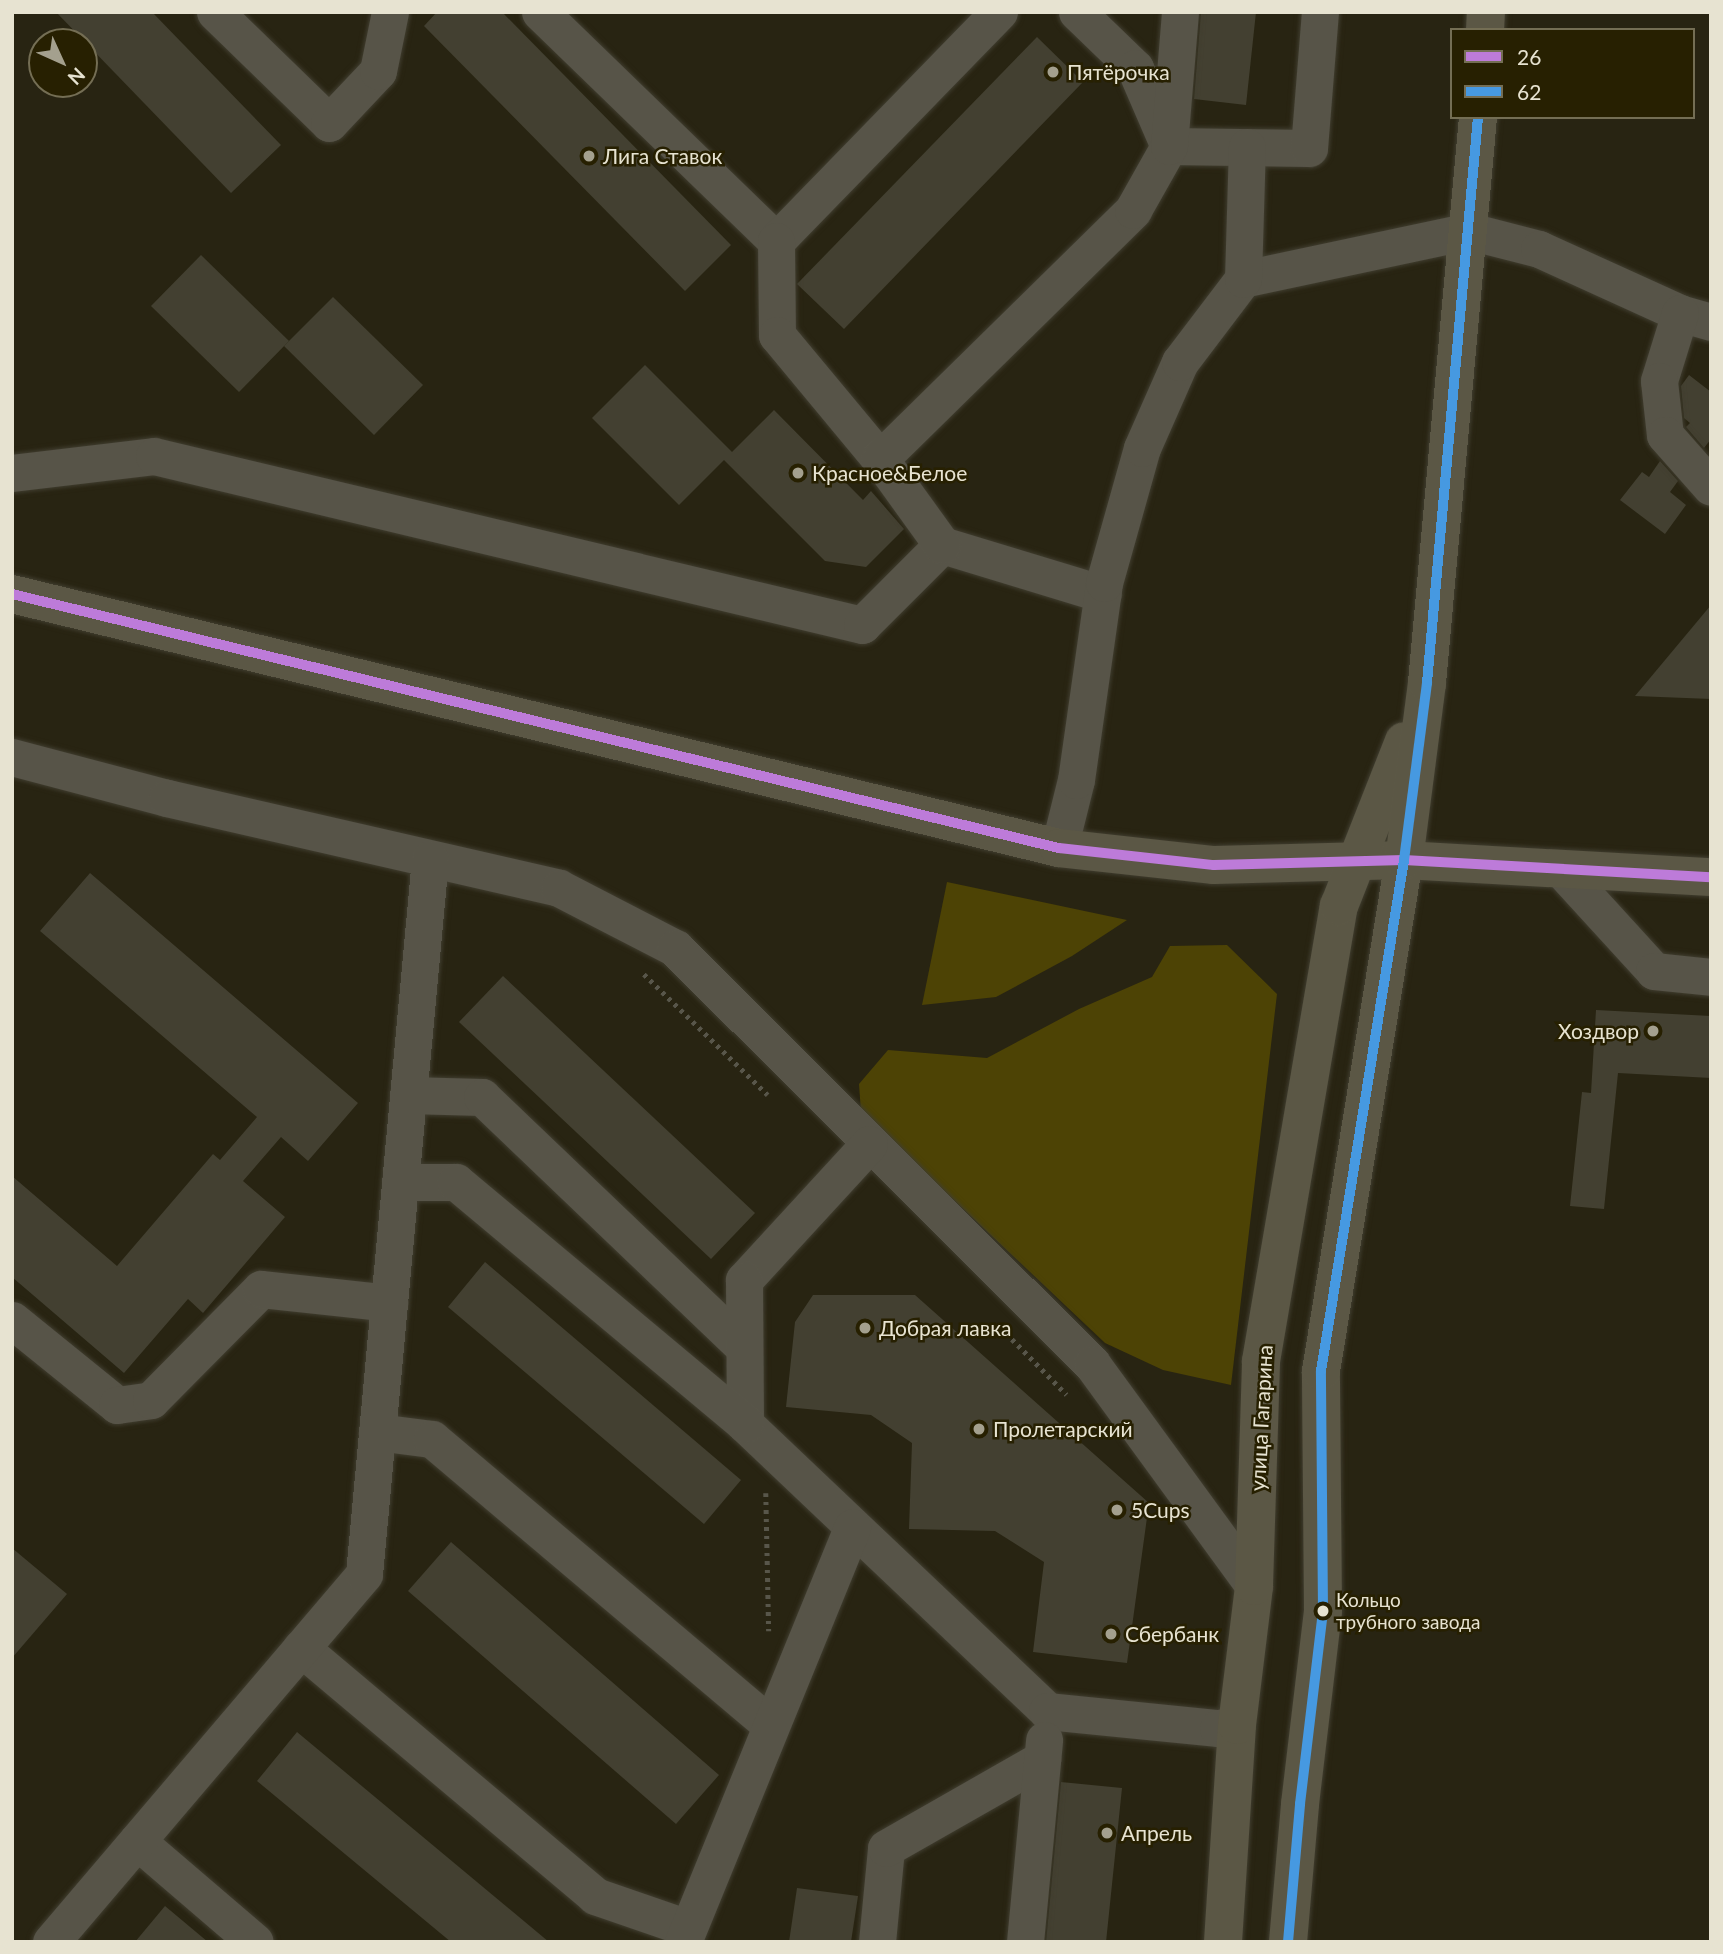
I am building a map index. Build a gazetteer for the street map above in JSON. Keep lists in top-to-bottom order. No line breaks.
{"streets":{"main road":["улица Гагарина"]},"places":["Пятёрочка","Лига Ставок","Красное&Белое","Хоздвор","Добрая лавка","Пролетарский","5Cups","Кольцо трубного завода","Сбербанк","Апрель"],"lines":["transit line 62","transit line 26"],"legend":["26","62"],"north":"bottom right"}
